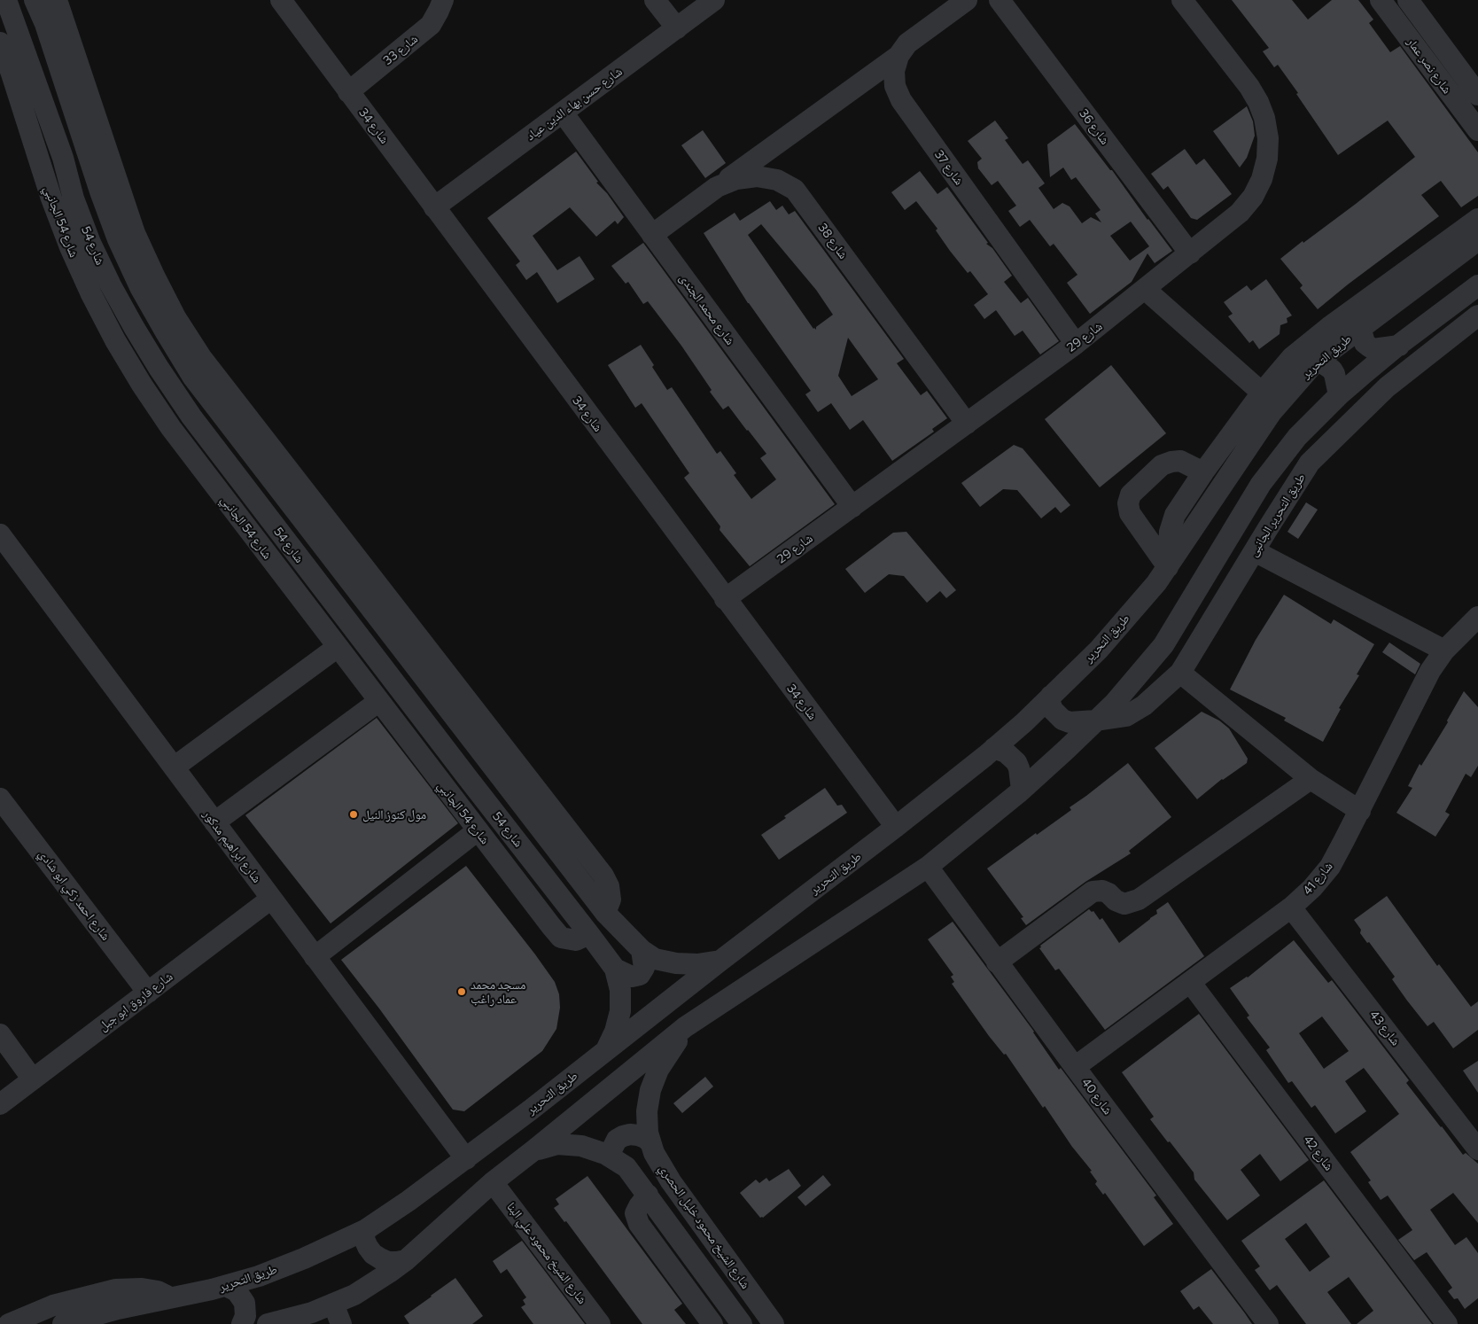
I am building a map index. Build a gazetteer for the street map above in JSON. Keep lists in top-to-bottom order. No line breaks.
{"streets":{"street":["شارع 33","شارع نصر عمار","شارع حسن بهاء الدين عياد","شارع 34","شارع 36","شارع 37","شارع 54 الجانبي","شارع 38","شارع 54","شارع محمد الجندى","شارع 29","طريق التحرير","طريق التحرير الجانبى","شارع ابراهيم مدكور","شارع 41","شارع احمد زكي ابو شادي","شارع فاروق ابو جبل","شارع 43","شارع 40","شارع 42","شارع الشيخ محمود خليل الحصري","شارع الشيخ محمود علي البنا"]},"crossings":[["شارع 33","شارع 34"],["شارع حسن بهاء الدين عياد","شارع 34"],["شارع حسن بهاء الدين عياد","شارع محمد الجندى"],["شارع 34","شارع 29"],["شارع 34","طريق التحرير"],["شارع 36","شارع 29"],["شارع 37","شارع 29"],["شارع 54 الجانبي","شارع 54"],["شارع 38","شارع محمد الجندى"],["شارع 38","شارع 29"],["شارع 54","طريق التحرير"],["شارع محمد الجندى","شارع 29"],["طريق التحرير","طريق التحرير الجانبى"],["طريق التحرير","شارع ابراهيم مدكور"],["شارع ابراهيم مدكور","شارع فاروق ابو جبل"],["شارع 41","شارع 43"],["شارع 41","شارع 40"],["شارع 41","شارع 42"],["شارع احمد زكي ابو شادي","شارع فاروق ابو جبل"]],"places":["مول كنوز النيل","مسجد محمد عماد راغب"]}
